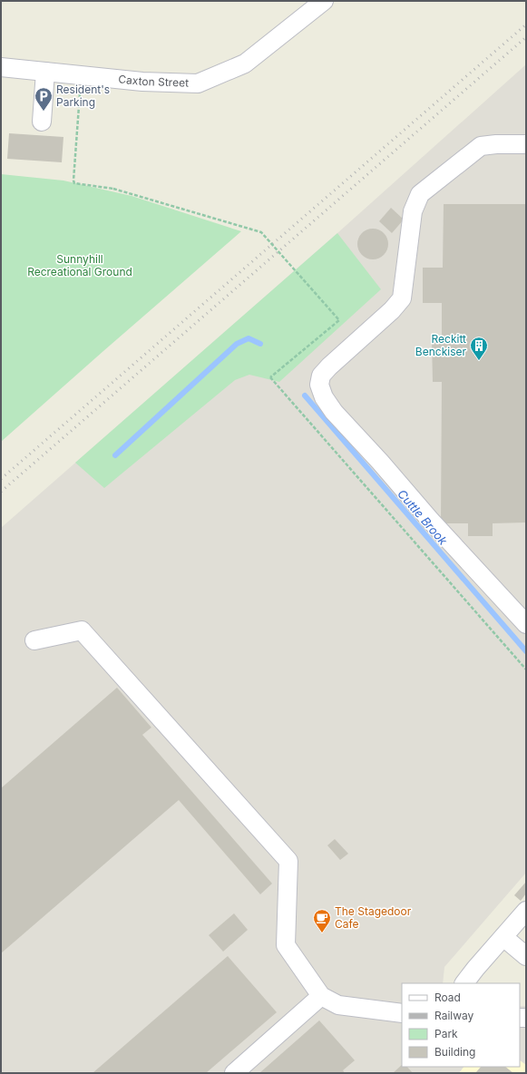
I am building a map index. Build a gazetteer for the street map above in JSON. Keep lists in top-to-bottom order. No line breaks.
{"streets":{"street":["Caxton Street"]},"water":["Cuttle Brook"],"parks":["Sunnyhill Recreational Ground"],"places":{"parking":["Resident's Parking"],"building":["Reckitt Benckiser"],"cafe":["The Stagedoor Cafe"]},"legend":["Road","Railway","Park","Building"]}
